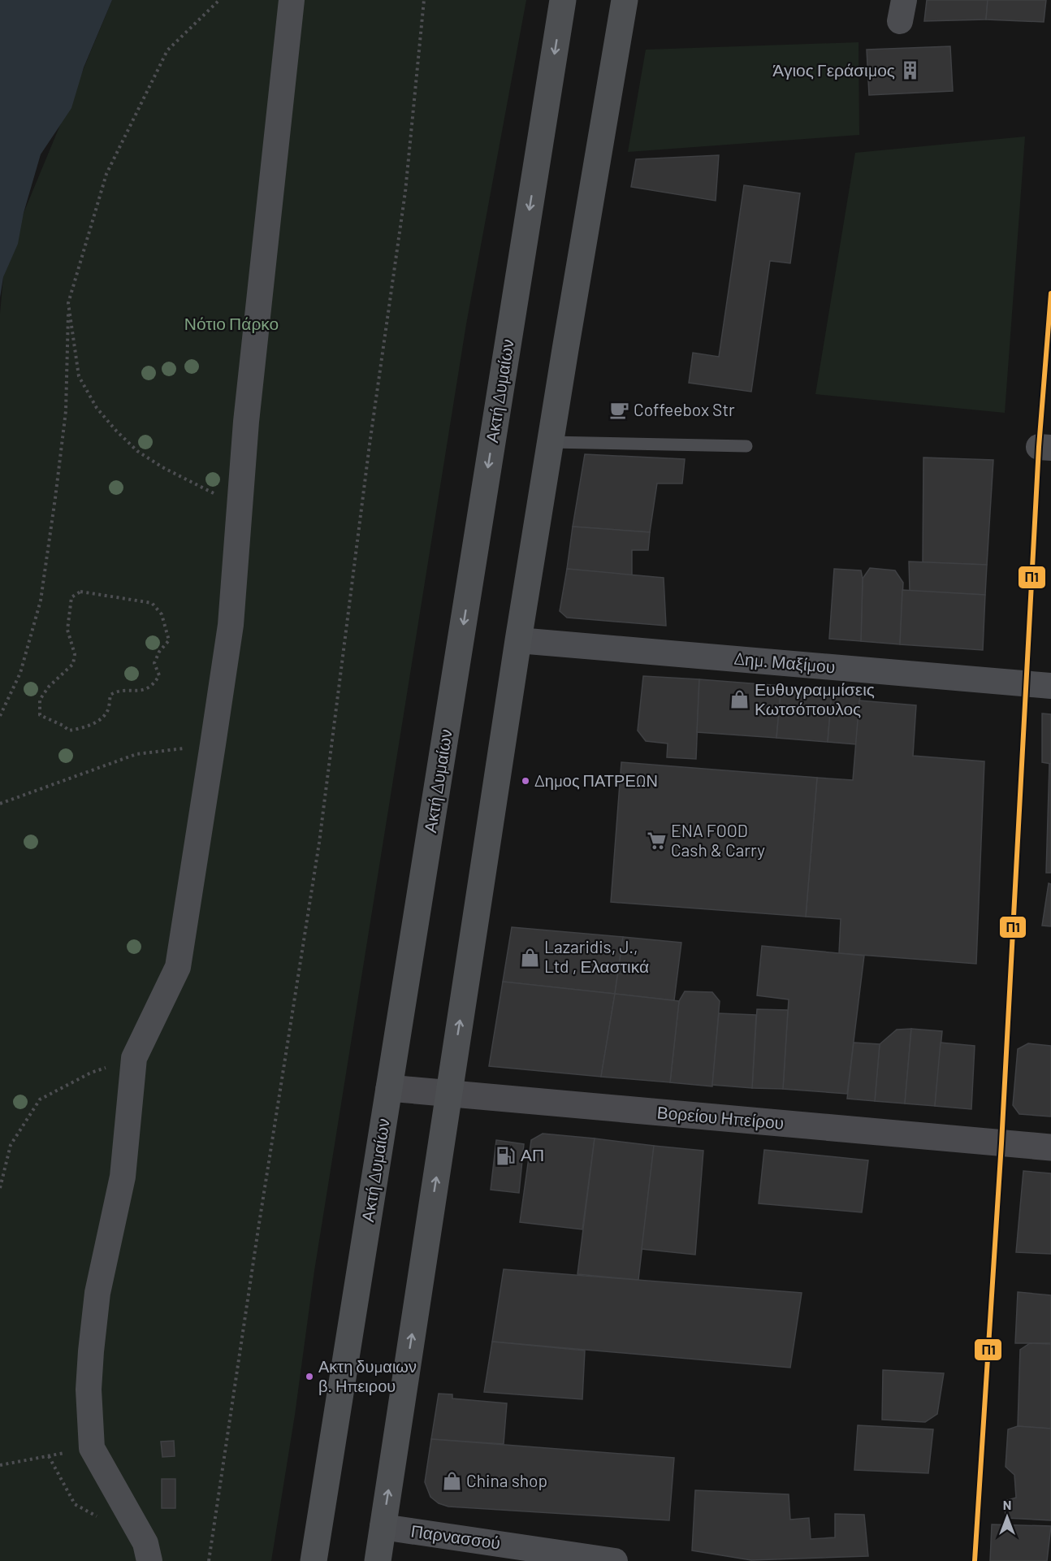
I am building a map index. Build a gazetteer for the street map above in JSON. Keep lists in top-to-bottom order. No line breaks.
{"streets":{"main road":["Ακτή Δυμαίων","Βορείου Ηπείρου"],"street":["Δημ. Μαξίμου","Παρνασσού"]},"crossings":[["Ακτή Δυμαίων","Βορείου Ηπείρου"]],"parks":["Νότιο Πάρκο"],"places":{"building":["Άγιος Γεράσιμος"],"cafe":["Coffeebox Str"],"shop":["Ευθυγραμμίσεις Κωτσόπουλος","Lazaridis, J., Ltd , Ελαστικά","China shop"],"other":["Δημος ΠΑΤΡΕΩΝ","Ακτη δυμαιων β. Ηπειρου"],"supermarket":["ENA FOOD Cash & Carry"],"fuel station":["ΑΠ"]},"lines":["transit line Π1"],"north":"top"}
